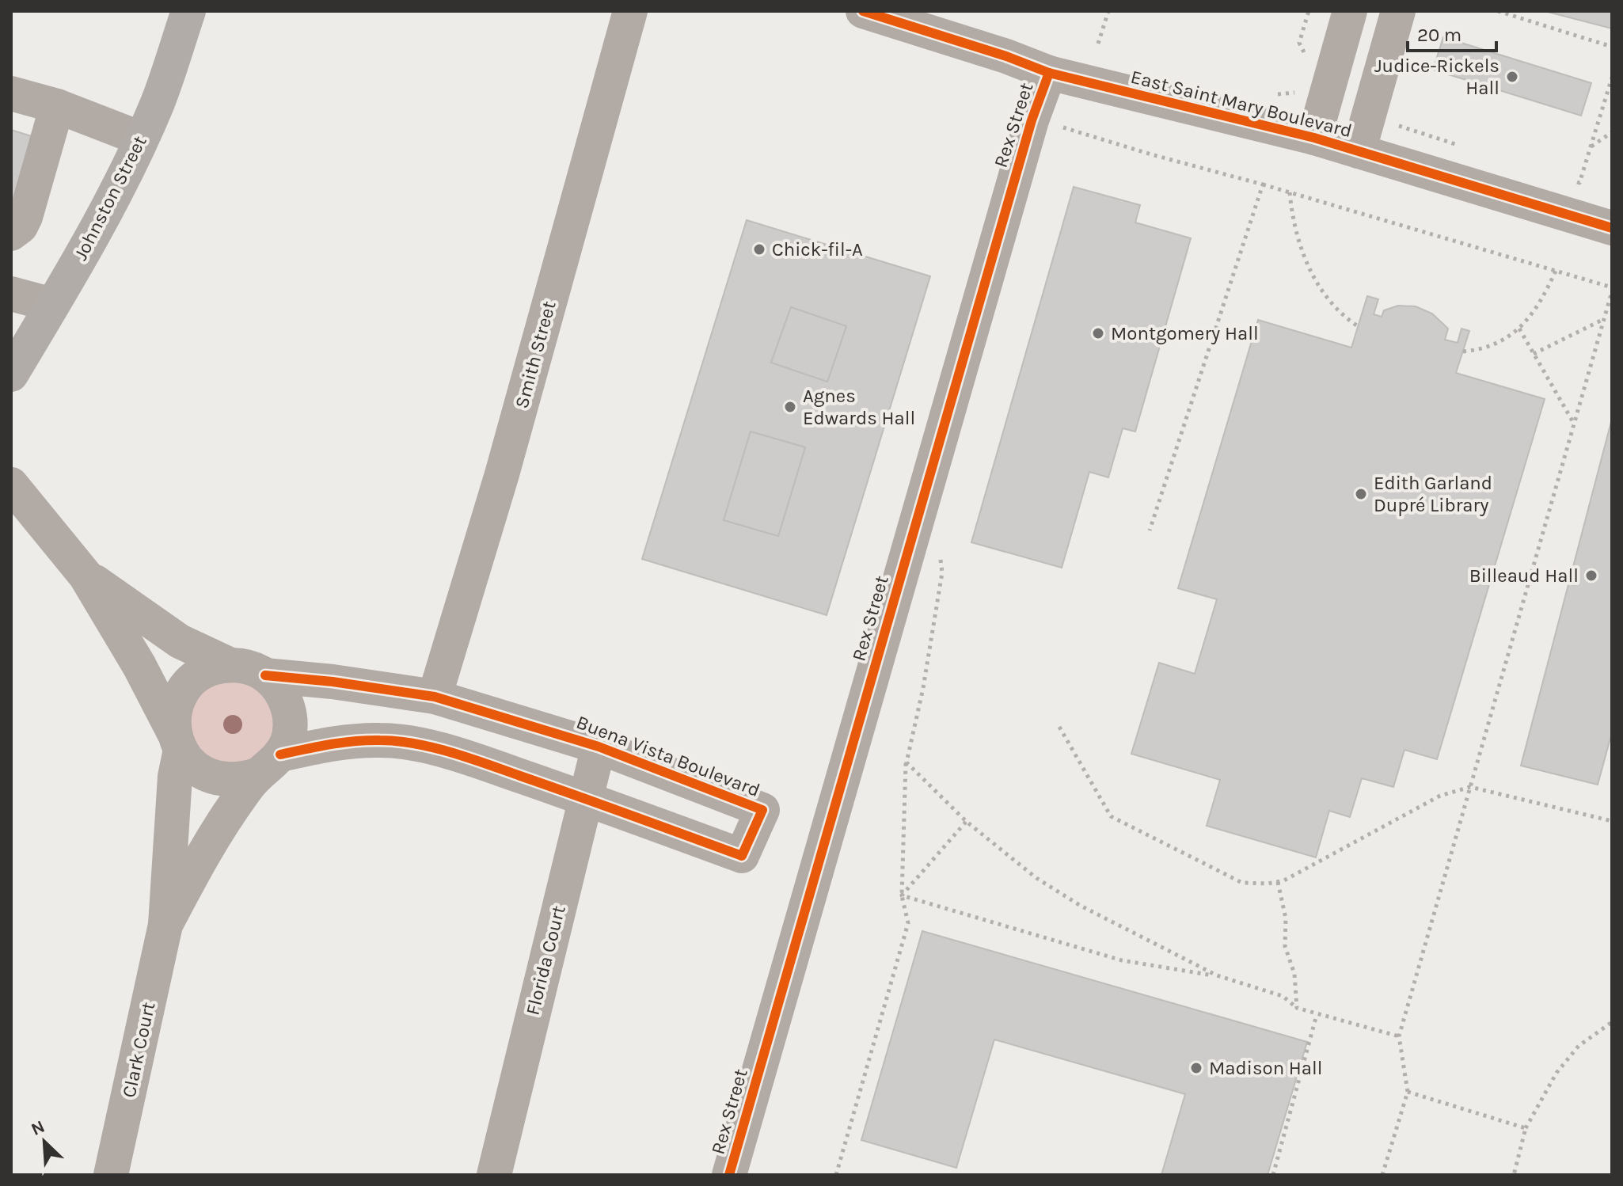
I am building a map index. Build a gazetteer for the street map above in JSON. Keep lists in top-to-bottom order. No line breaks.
{"streets":{"main road":["Johnston Street"],"street":["East Saint Mary Boulevard","Rex Street","Smith Street","Buena Vista Boulevard","Florida Court","Clark Court"]},"crossings":[["East Saint Mary Boulevard","Rex Street"],["Smith Street","Buena Vista Boulevard"],["Buena Vista Boulevard","Florida Court"]],"places":["Judice-Rickels Hall","Chick-fil-A","Montgomery Hall","Agnes Edwards Hall","Edith Garland Dupré Library","Billeaud Hall","Madison Hall"],"scale_bar":"20 m","north":"top left"}
